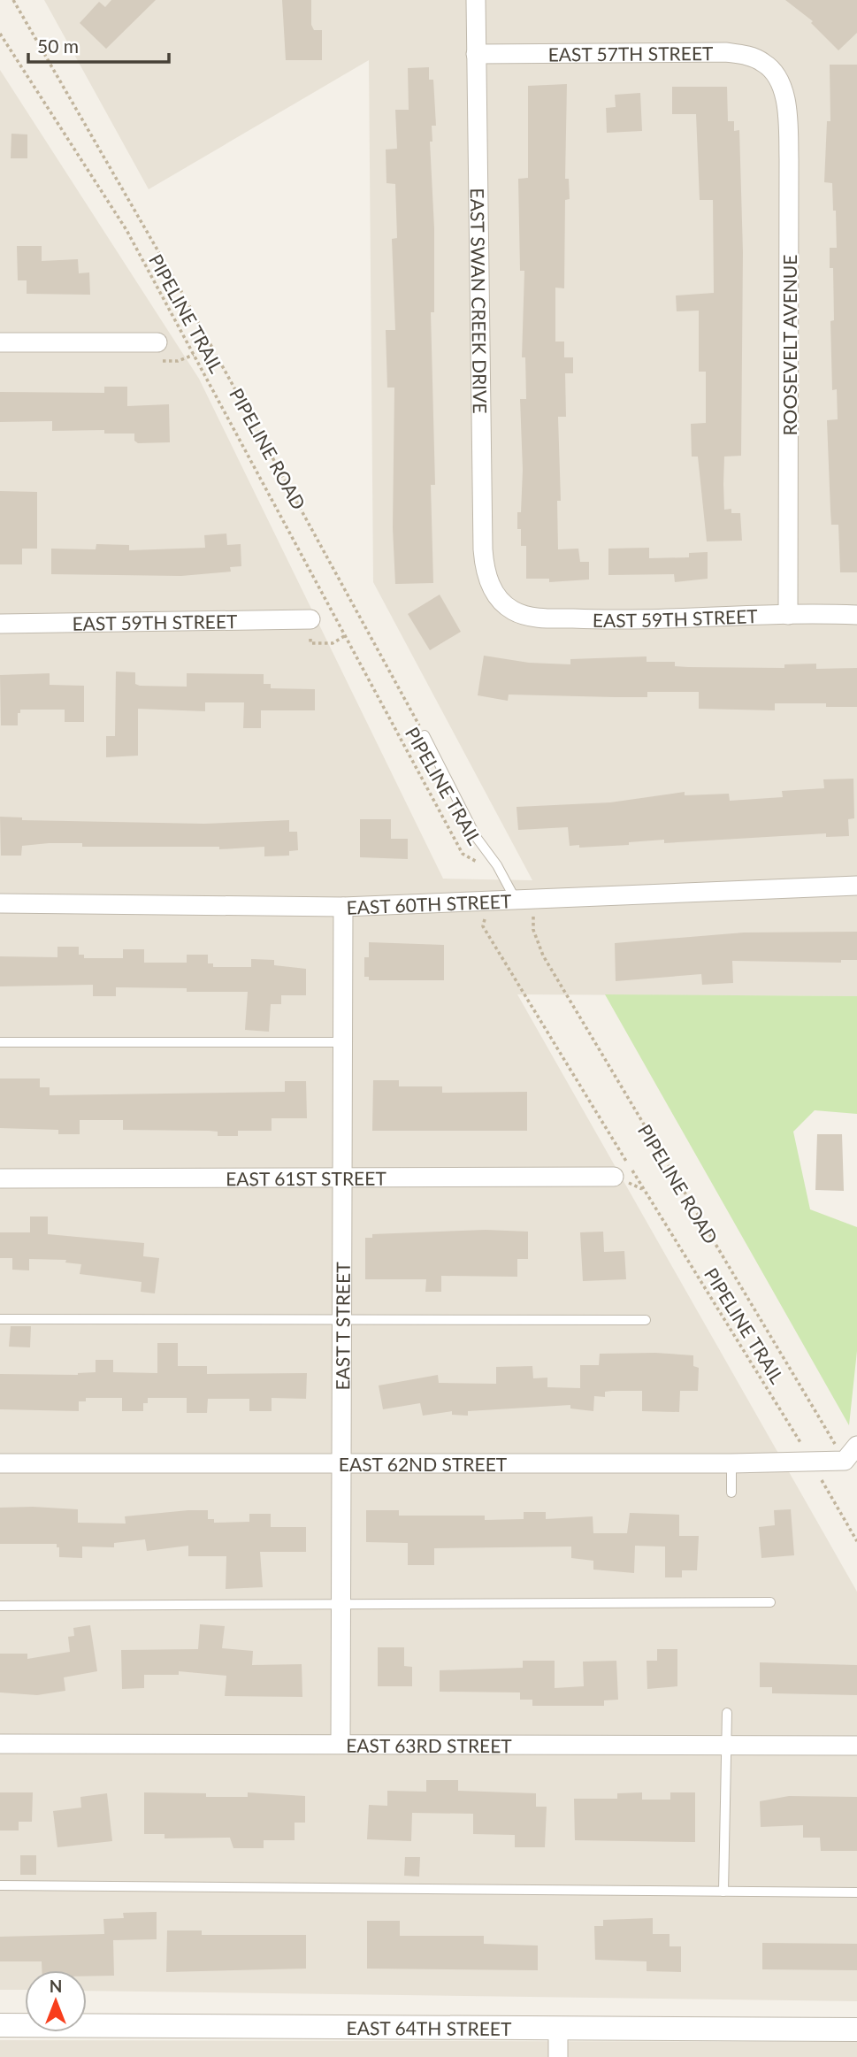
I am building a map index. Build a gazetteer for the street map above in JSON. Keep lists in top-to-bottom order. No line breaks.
{"streets":{"street":["EAST 57TH STREET","EAST SWAN CREEK DRIVE","ROOSEVELT AVENUE","EAST 59TH STREET","EAST 60TH STREET","EAST 61ST STREET","EAST T STREET","EAST 62ND STREET","EAST 63RD STREET","EAST 64TH STREET"],"path":["PIPELINE TRAIL","PIPELINE ROAD"]},"crossings":[["EAST 57TH STREET","EAST SWAN CREEK DRIVE"],["EAST 57TH STREET","ROOSEVELT AVENUE"],["EAST SWAN CREEK DRIVE","EAST 59TH STREET"],["PIPELINE TRAIL","EAST 60TH STREET"],["PIPELINE TRAIL","EAST 62ND STREET"],["ROOSEVELT AVENUE","EAST 59TH STREET"],["PIPELINE ROAD","EAST 60TH STREET"],["PIPELINE ROAD","EAST 62ND STREET"],["EAST 60TH STREET","EAST T STREET"],["EAST 61ST STREET","EAST T STREET"],["EAST T STREET","EAST 62ND STREET"],["EAST T STREET","EAST 63RD STREET"]],"scale_bar":"50 m","north":"top"}
